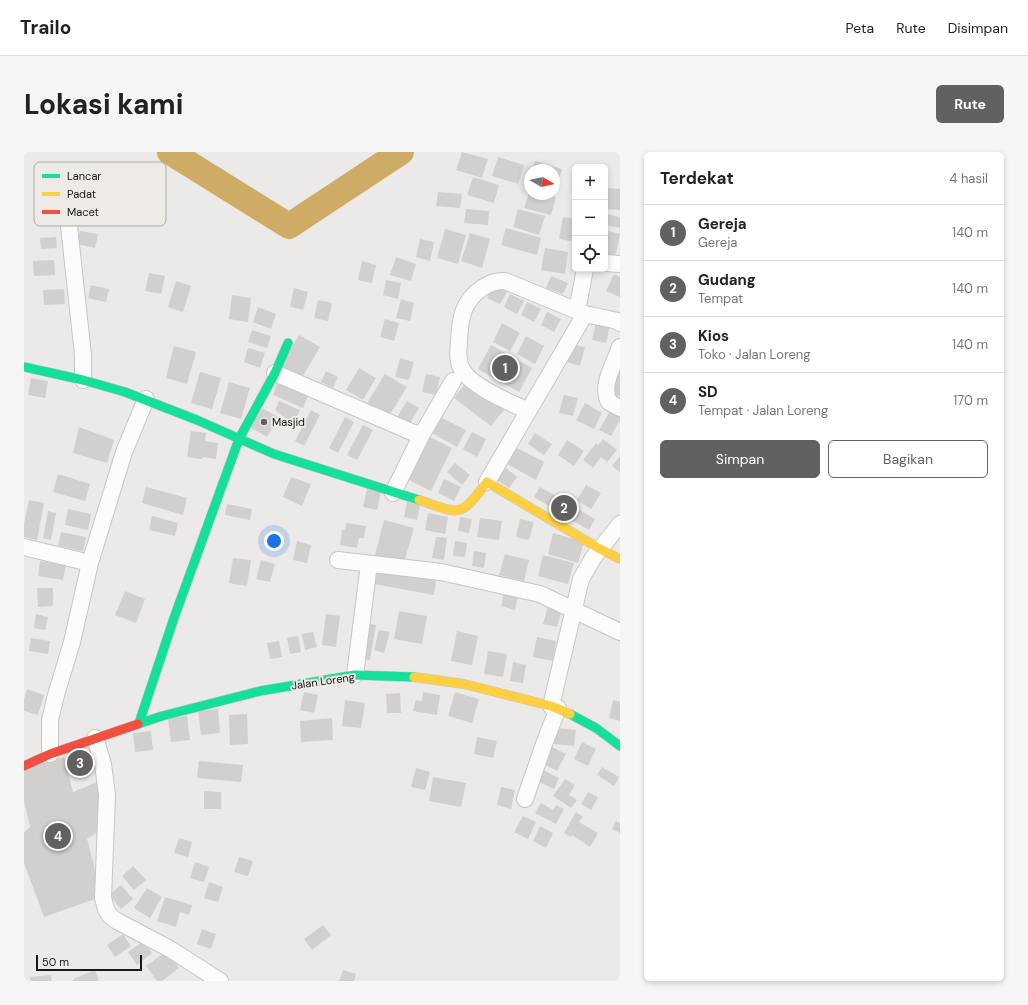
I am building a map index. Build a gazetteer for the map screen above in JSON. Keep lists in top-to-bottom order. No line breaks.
{"streets":{"street":["Jalan Loreng"]},"places":["Masjid"],"legend":["Lancar","Padat","Macet"],"scale_bar":"50 m","north":"right","page":{"header":"Trailo","nav":["Peta","Rute","Disimpan"],"buttons":["Rute",["Simpan","Bagikan"]],"title":"Lokasi kami","heading":["Terdekat","4 hasil"],"map_buttons":["+","−"],"list":[{"mark":"1","name":"Gereja","note":"Gereja","value":"140 m"},{"mark":"2","name":"Gudang","note":"Tempat","value":"140 m"},{"mark":"3","name":"Kios","note":"Toko · Jalan Loreng","value":"140 m"},{"mark":"4","name":"SD","note":"Tempat · Jalan Loreng","value":"170 m"}],"pins":["1","2","3","4"],"scale":"50 m"}}
